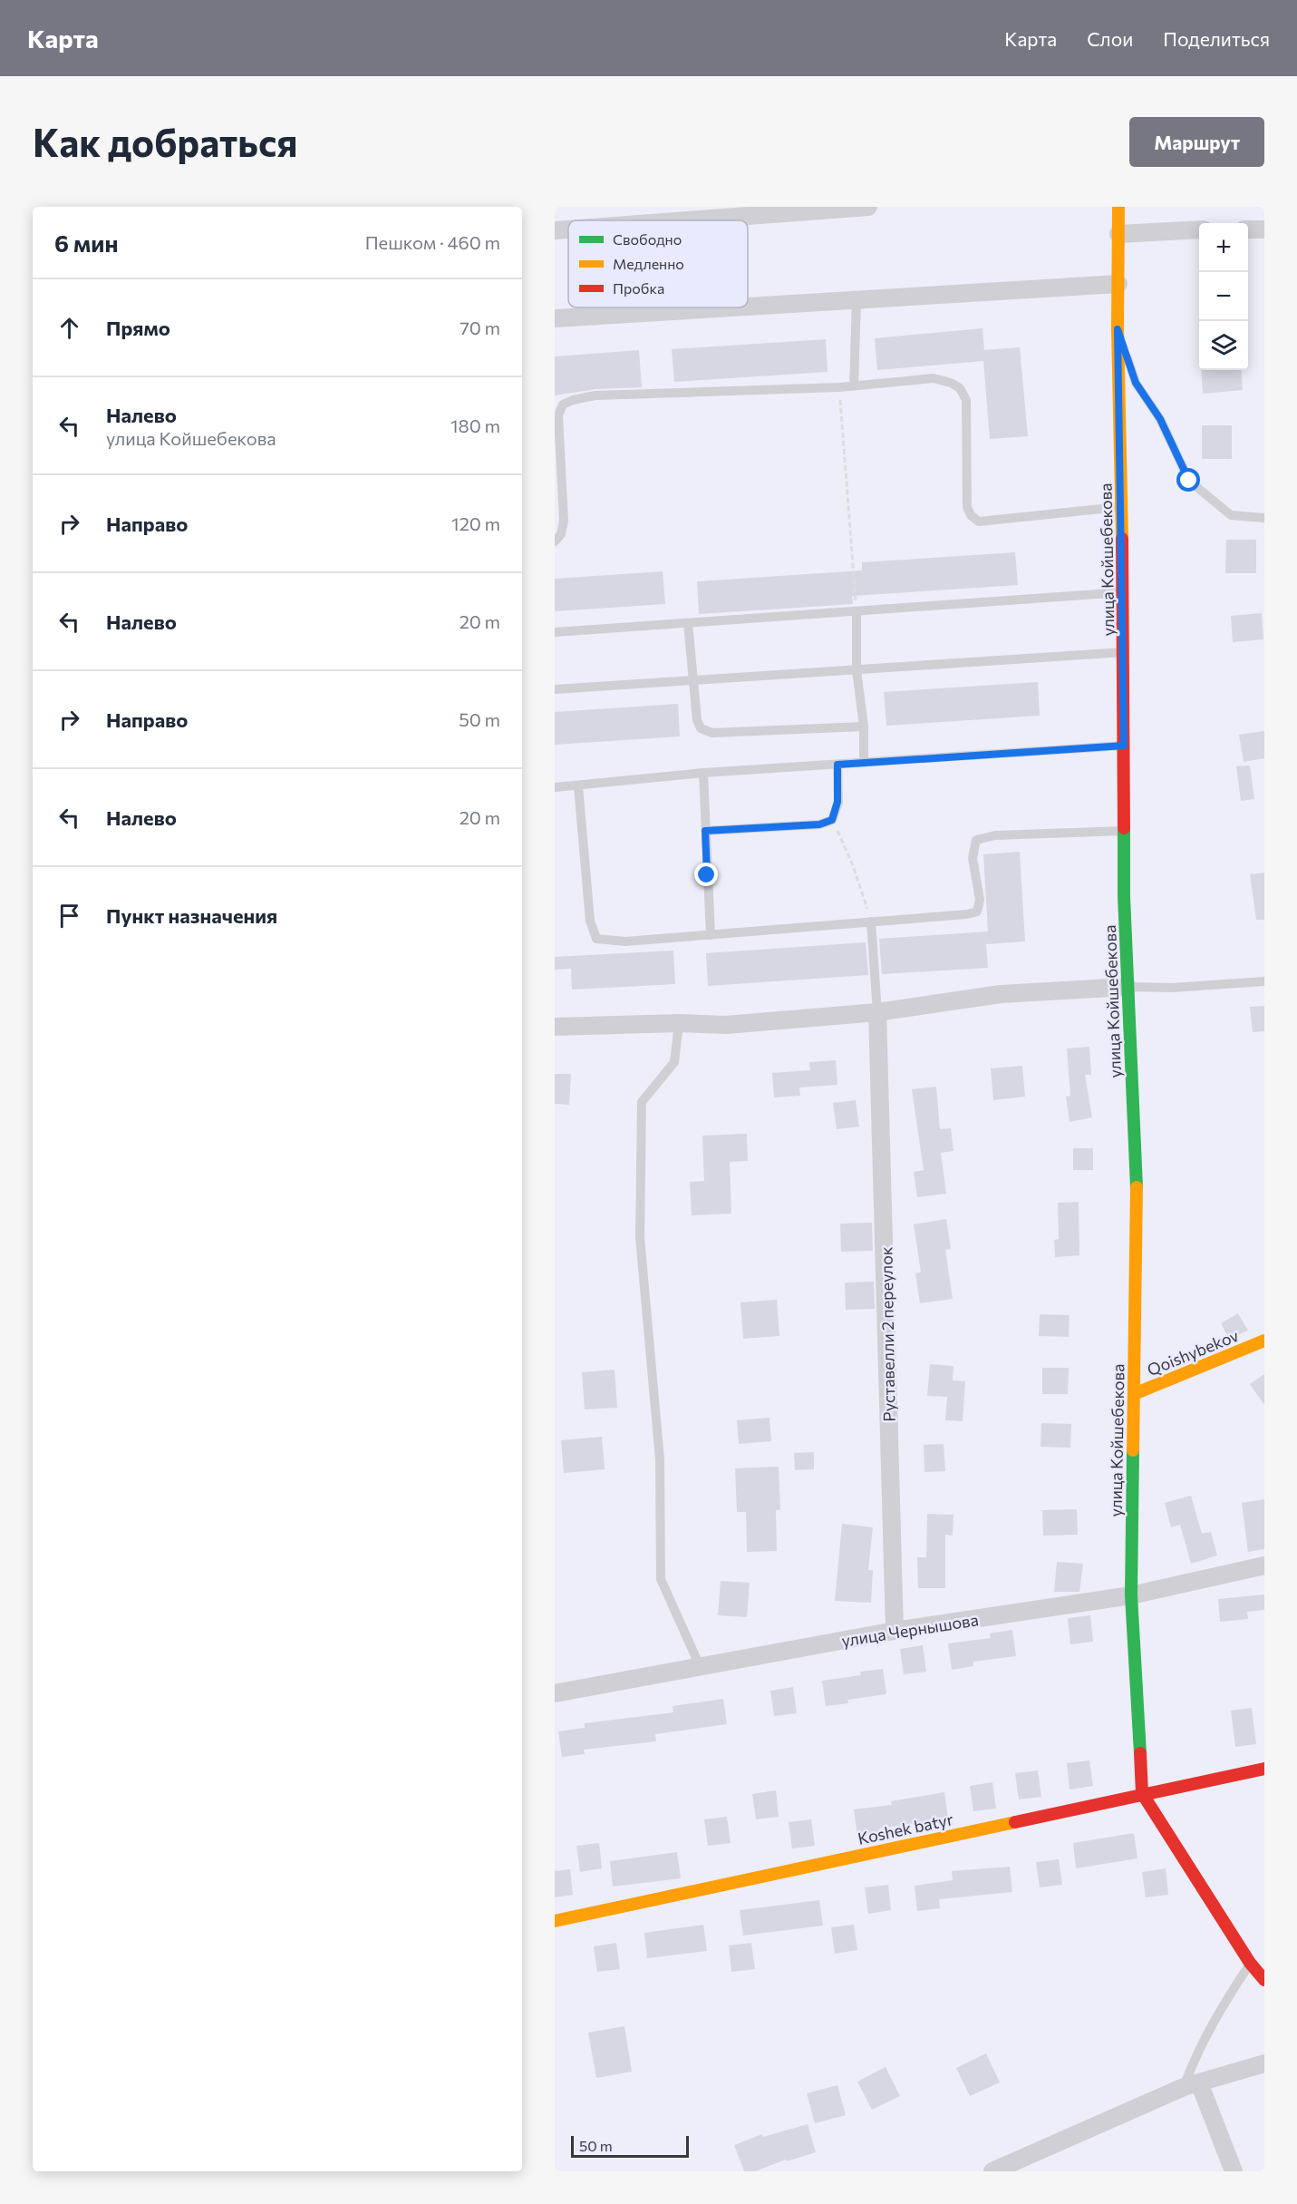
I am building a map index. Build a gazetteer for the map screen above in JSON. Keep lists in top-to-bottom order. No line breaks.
{"streets":{"street":["улица Койшебекова","Руставелли 2 переулок","Qoishybekov","улица Чернышова","Koshek batyr"]},"crossings":[["улица Койшебекова","Qoishybekov"],["улица Койшебекова","улица Чернышова"],["улица Койшебекова","Koshek batyr"],["Руставелли 2 переулок","улица Чернышова"]],"legend":["Свободно","Медленно","Пробка"],"scale_bar":"50 m","page":{"header":"Карта","nav":["Карта","Слои","Поделиться"],"buttons":"Маршрут","title":"Как добраться","heading":["6 мин","Пешком · 460 m"],"map_buttons":["+","−"],"list":[["Прямо","70 m"],["Налево","улица Койшебекова","180 m"],["Направо","120 m"],["Налево","20 m"],["Направо","50 m"],["Налево","20 m"],"Пункт назначения"],"scale":"50 m"}}
